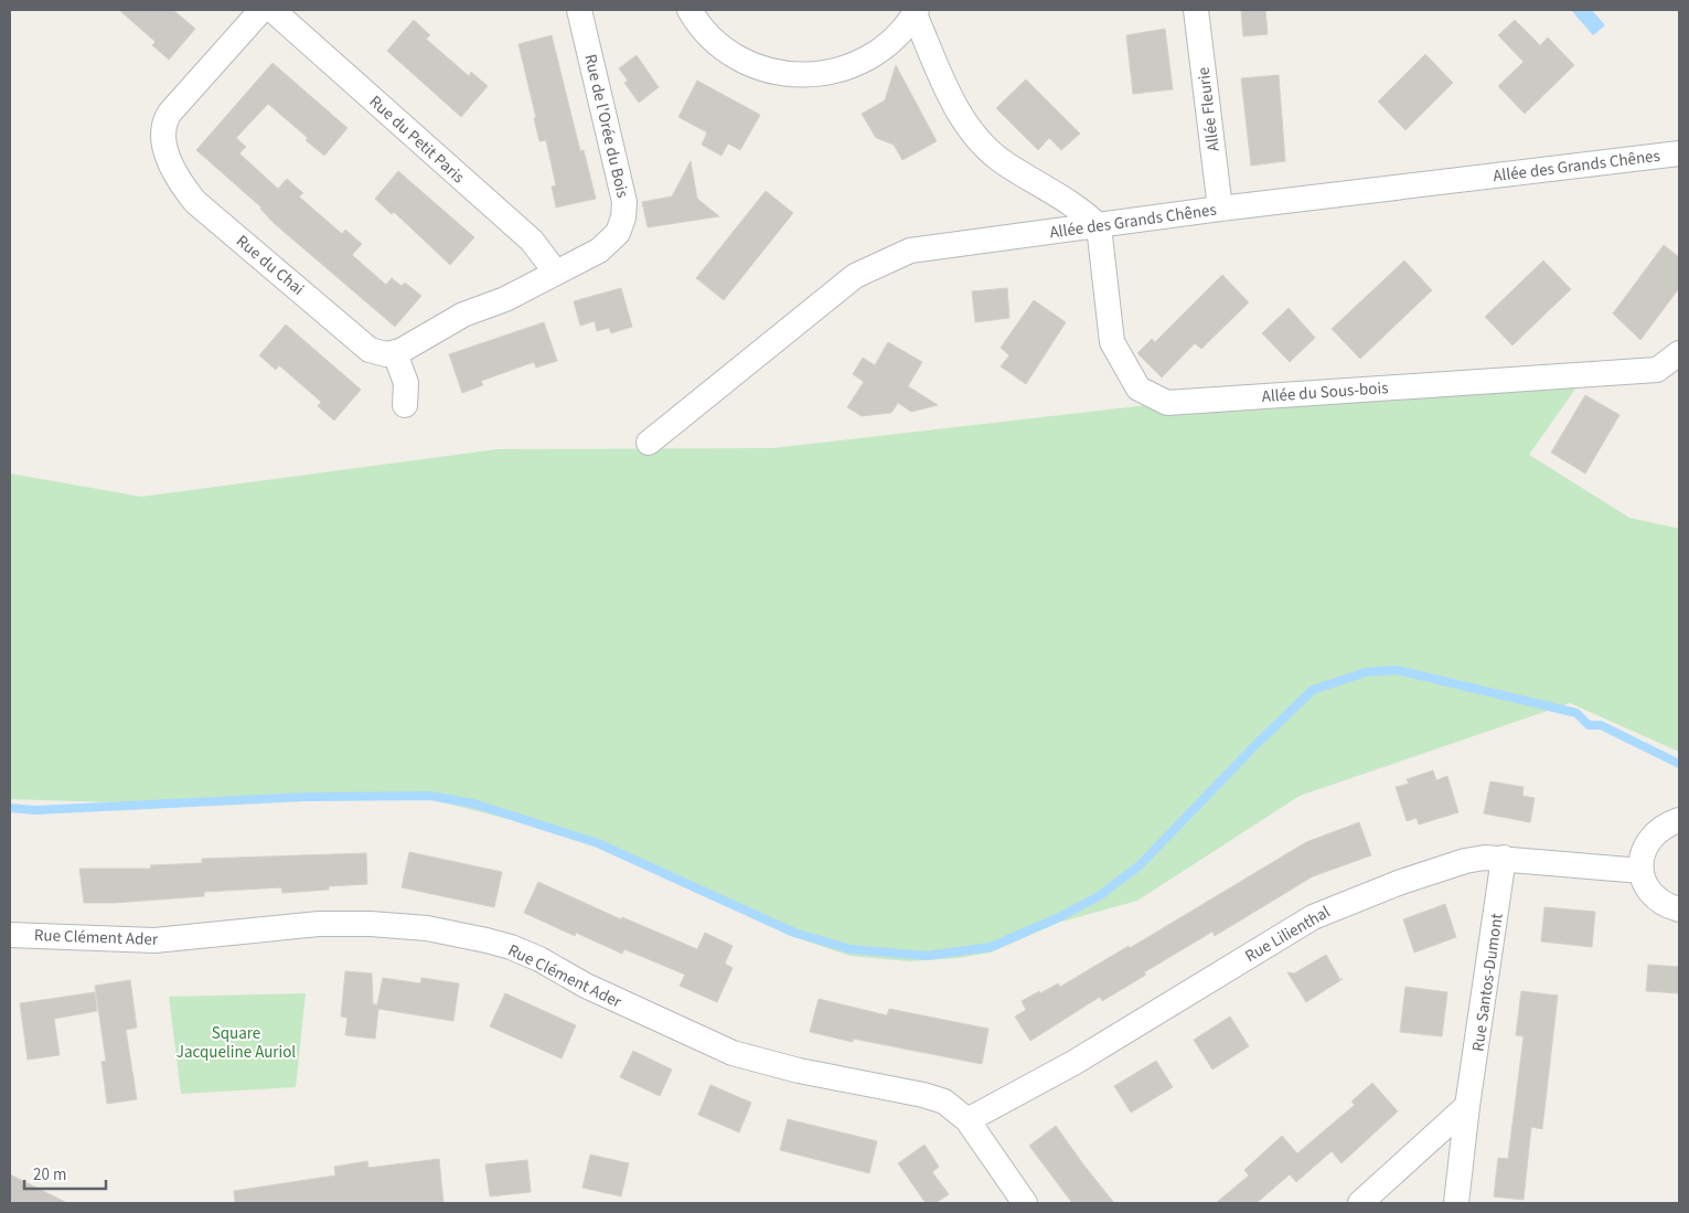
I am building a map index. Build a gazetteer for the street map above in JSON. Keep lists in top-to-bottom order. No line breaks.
{"streets":{"street":["Allée Fleurie","Rue de l'Orée du Bois","Rue du Petit Paris","Allée des Grands Chênes","Rue du Chai","Allée du Sous-bois","Rue Lilienthal","Rue Clément Ader","Rue Santos-Dumont"]},"crossings":[["Allée Fleurie","Allée des Grands Chênes"],["Rue de l'Orée du Bois","Rue du Petit Paris"],["Allée des Grands Chênes","Allée du Sous-bois"],["Rue Lilienthal","Rue Clément Ader"],["Rue Lilienthal","Rue Santos-Dumont"]],"parks":["Square Jacqueline Auriol"],"scale_bar":"20 m"}
